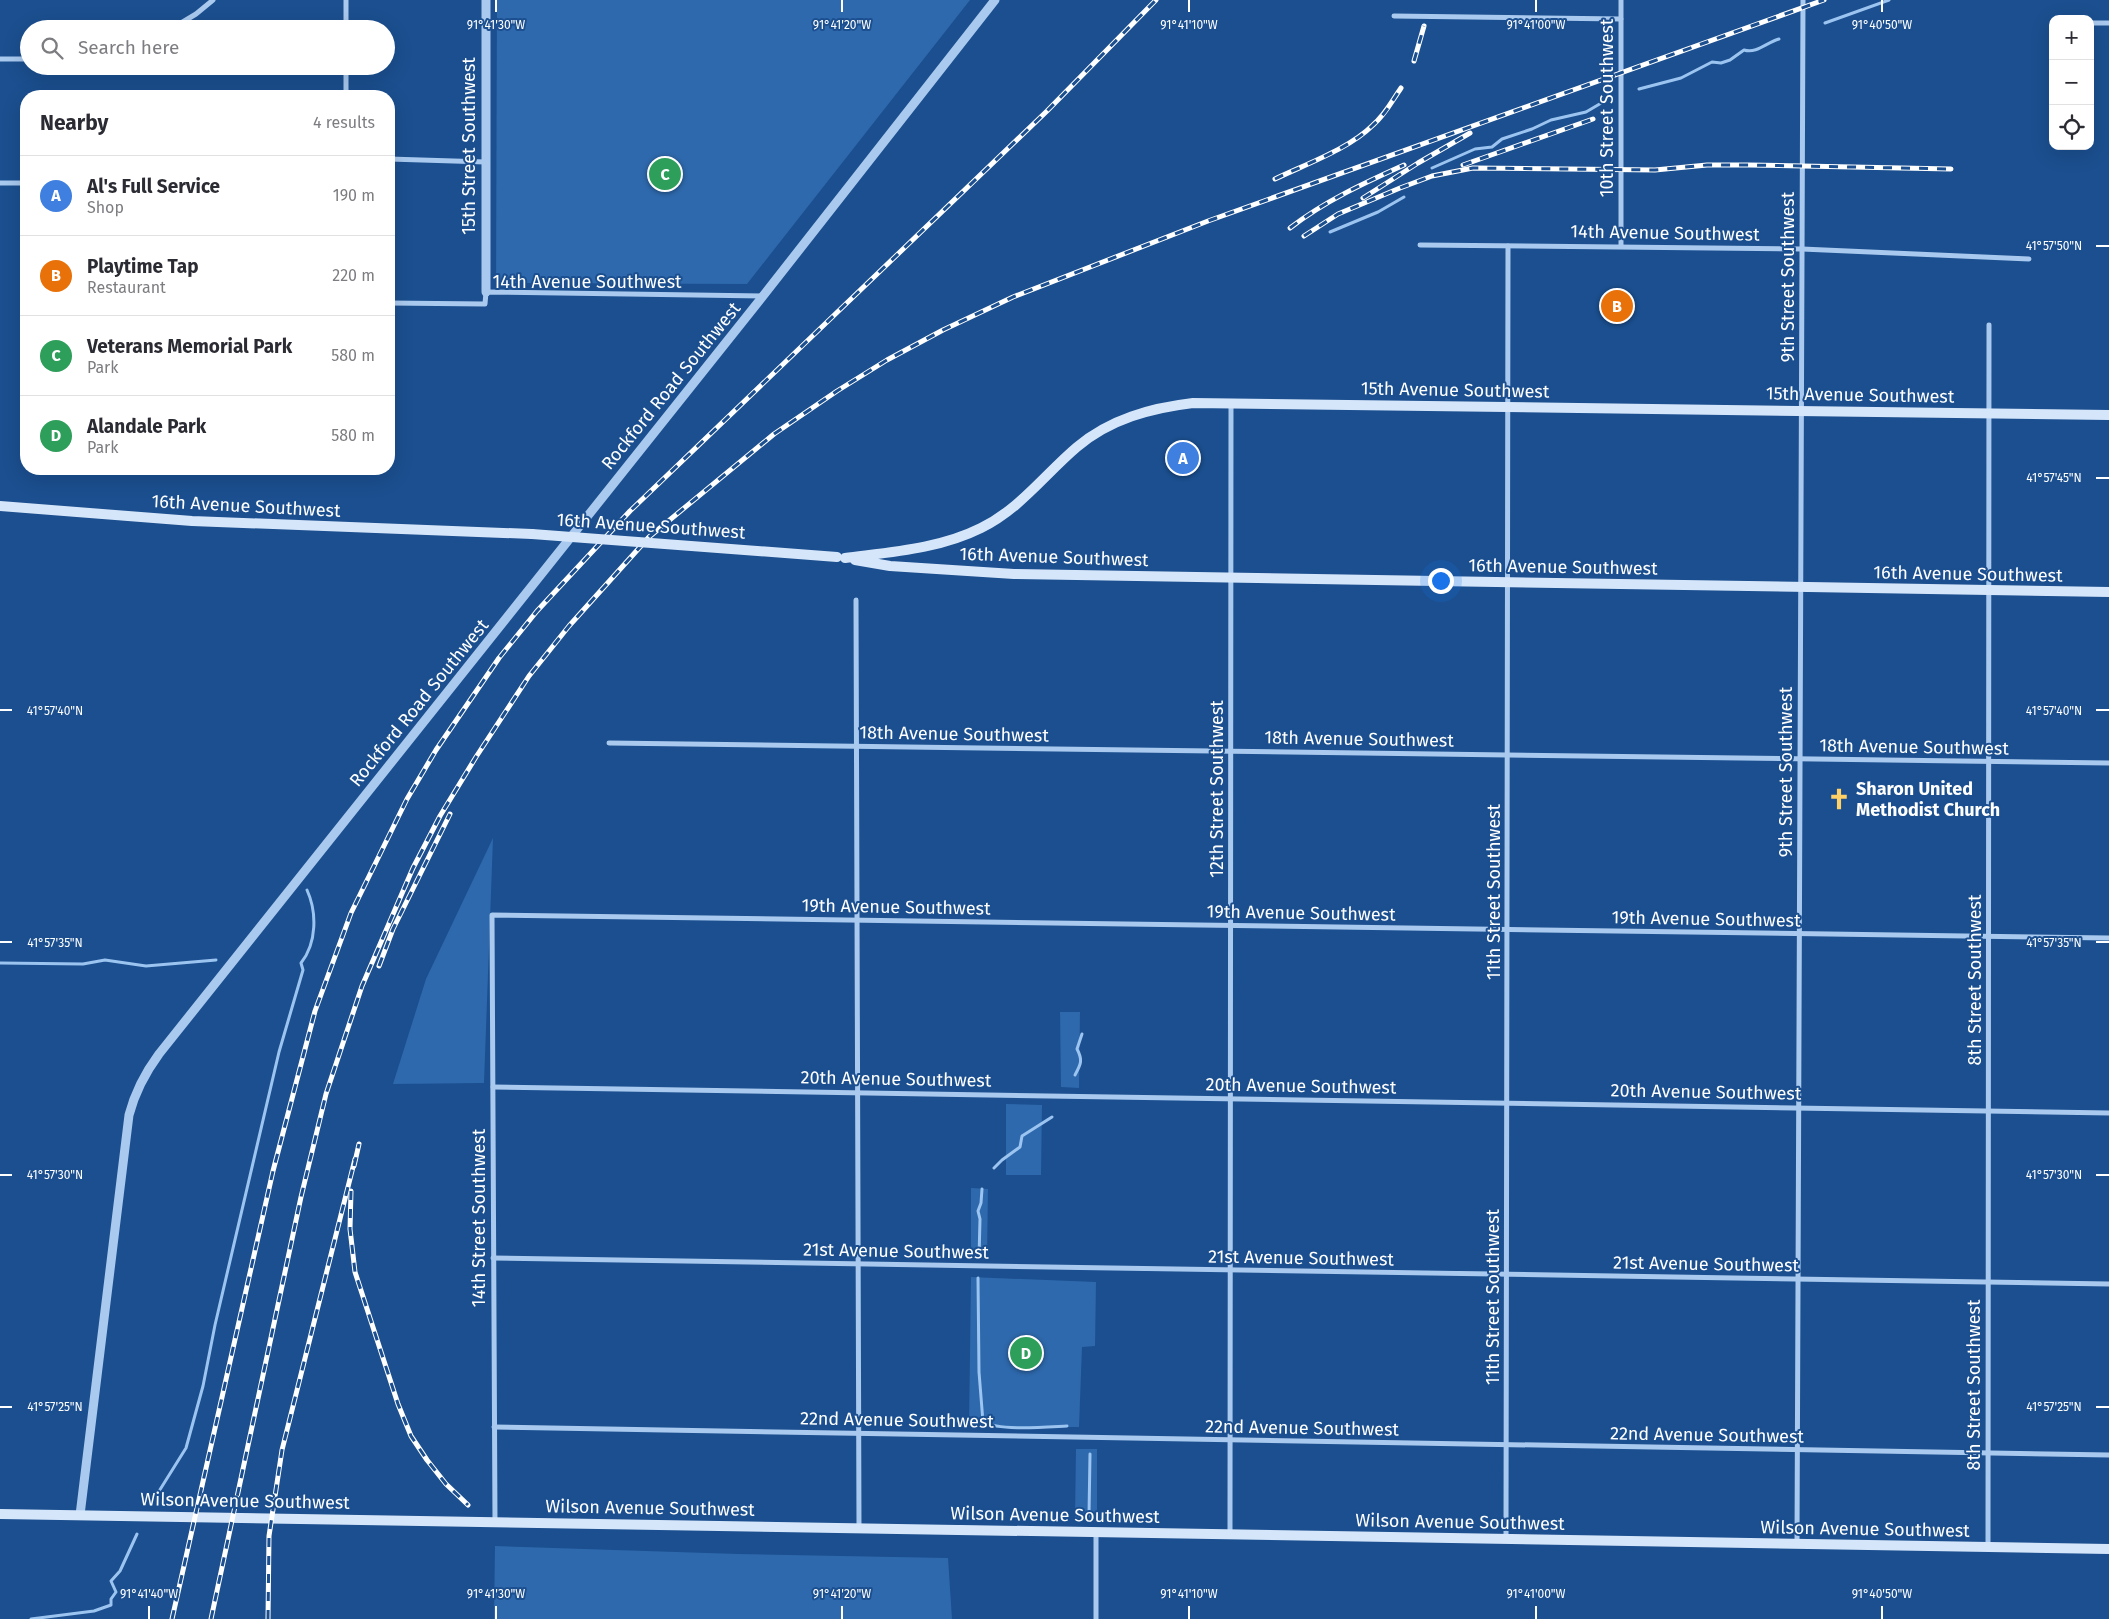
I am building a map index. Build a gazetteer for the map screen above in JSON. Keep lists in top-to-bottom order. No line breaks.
{"streets":{"main road":["15th Avenue Southwest","16th Avenue Southwest","Wilson Avenue Southwest"],"street":["10th Street Southwest","15th Street Southwest","14th Avenue Southwest","9th Street Southwest","Rockford Road Southwest","18th Avenue Southwest","12th Street Southwest","11th Street Southwest","19th Avenue Southwest","8th Street Southwest","20th Avenue Southwest","14th Street Southwest","21st Avenue Southwest","22nd Avenue Southwest"]},"crossings":[["10th Street Southwest","14th Avenue Southwest"],["15th Street Southwest","14th Avenue Southwest"],["14th Avenue Southwest","9th Street Southwest"],["14th Avenue Southwest","Rockford Road Southwest"],["14th Avenue Southwest","11th Street Southwest"],["9th Street Southwest","15th Avenue Southwest"],["9th Street Southwest","16th Avenue Southwest"],["9th Street Southwest","18th Avenue Southwest"],["9th Street Southwest","19th Avenue Southwest"],["9th Street Southwest","20th Avenue Southwest"],["9th Street Southwest","21st Avenue Southwest"],["9th Street Southwest","22nd Avenue Southwest"],["9th Street Southwest","Wilson Avenue Southwest"],["Rockford Road Southwest","Wilson Avenue Southwest"],["15th Avenue Southwest","16th Avenue Southwest"],["15th Avenue Southwest","12th Street Southwest"],["15th Avenue Southwest","11th Street Southwest"],["15th Avenue Southwest","8th Street Southwest"],["16th Avenue Southwest","12th Street Southwest"],["16th Avenue Southwest","11th Street Southwest"],["16th Avenue Southwest","8th Street Southwest"],["18th Avenue Southwest","12th Street Southwest"],["18th Avenue Southwest","11th Street Southwest"],["18th Avenue Southwest","8th Street Southwest"],["12th Street Southwest","19th Avenue Southwest"],["12th Street Southwest","20th Avenue Southwest"],["12th Street Southwest","21st Avenue Southwest"],["12th Street Southwest","22nd Avenue Southwest"],["12th Street Southwest","Wilson Avenue Southwest"],["11th Street Southwest","19th Avenue Southwest"],["11th Street Southwest","20th Avenue Southwest"],["11th Street Southwest","21st Avenue Southwest"],["11th Street Southwest","22nd Avenue Southwest"],["11th Street Southwest","Wilson Avenue Southwest"],["19th Avenue Southwest","8th Street Southwest"],["19th Avenue Southwest","14th Street Southwest"],["8th Street Southwest","20th Avenue Southwest"],["8th Street Southwest","21st Avenue Southwest"],["8th Street Southwest","22nd Avenue Southwest"],["8th Street Southwest","Wilson Avenue Southwest"],["20th Avenue Southwest","14th Street Southwest"],["14th Street Southwest","21st Avenue Southwest"],["14th Street Southwest","22nd Avenue Southwest"],["14th Street Southwest","Wilson Avenue Southwest"]],"places":{"church":["Sharon United Methodist Church"]},"page":{"map_buttons":["+","−"],"search":"Search here","heading":["Nearby","4 results"],"list":[{"mark":"A","name":"Al's Full Service","note":"Shop","value":"190 m"},{"mark":"B","name":"Playtime Tap","note":"Restaurant","value":"220 m"},{"mark":"C","name":"Veterans Memorial Park","note":"Park","value":"580 m"},{"mark":"D","name":"Alandale Park","note":"Park","value":"580 m"}],"pins":["C","B","A","D"]},"coordinates":["91°41'30\"W","91°41'20\"W","91°41'10\"W","91°41'00\"W","91°40'50\"W","41°57'50\"N","41°57'45\"N","41°57'40\"N","41°57'35\"N","41°57'30\"N","41°57'25\"N","91°41'40\"W"]}
